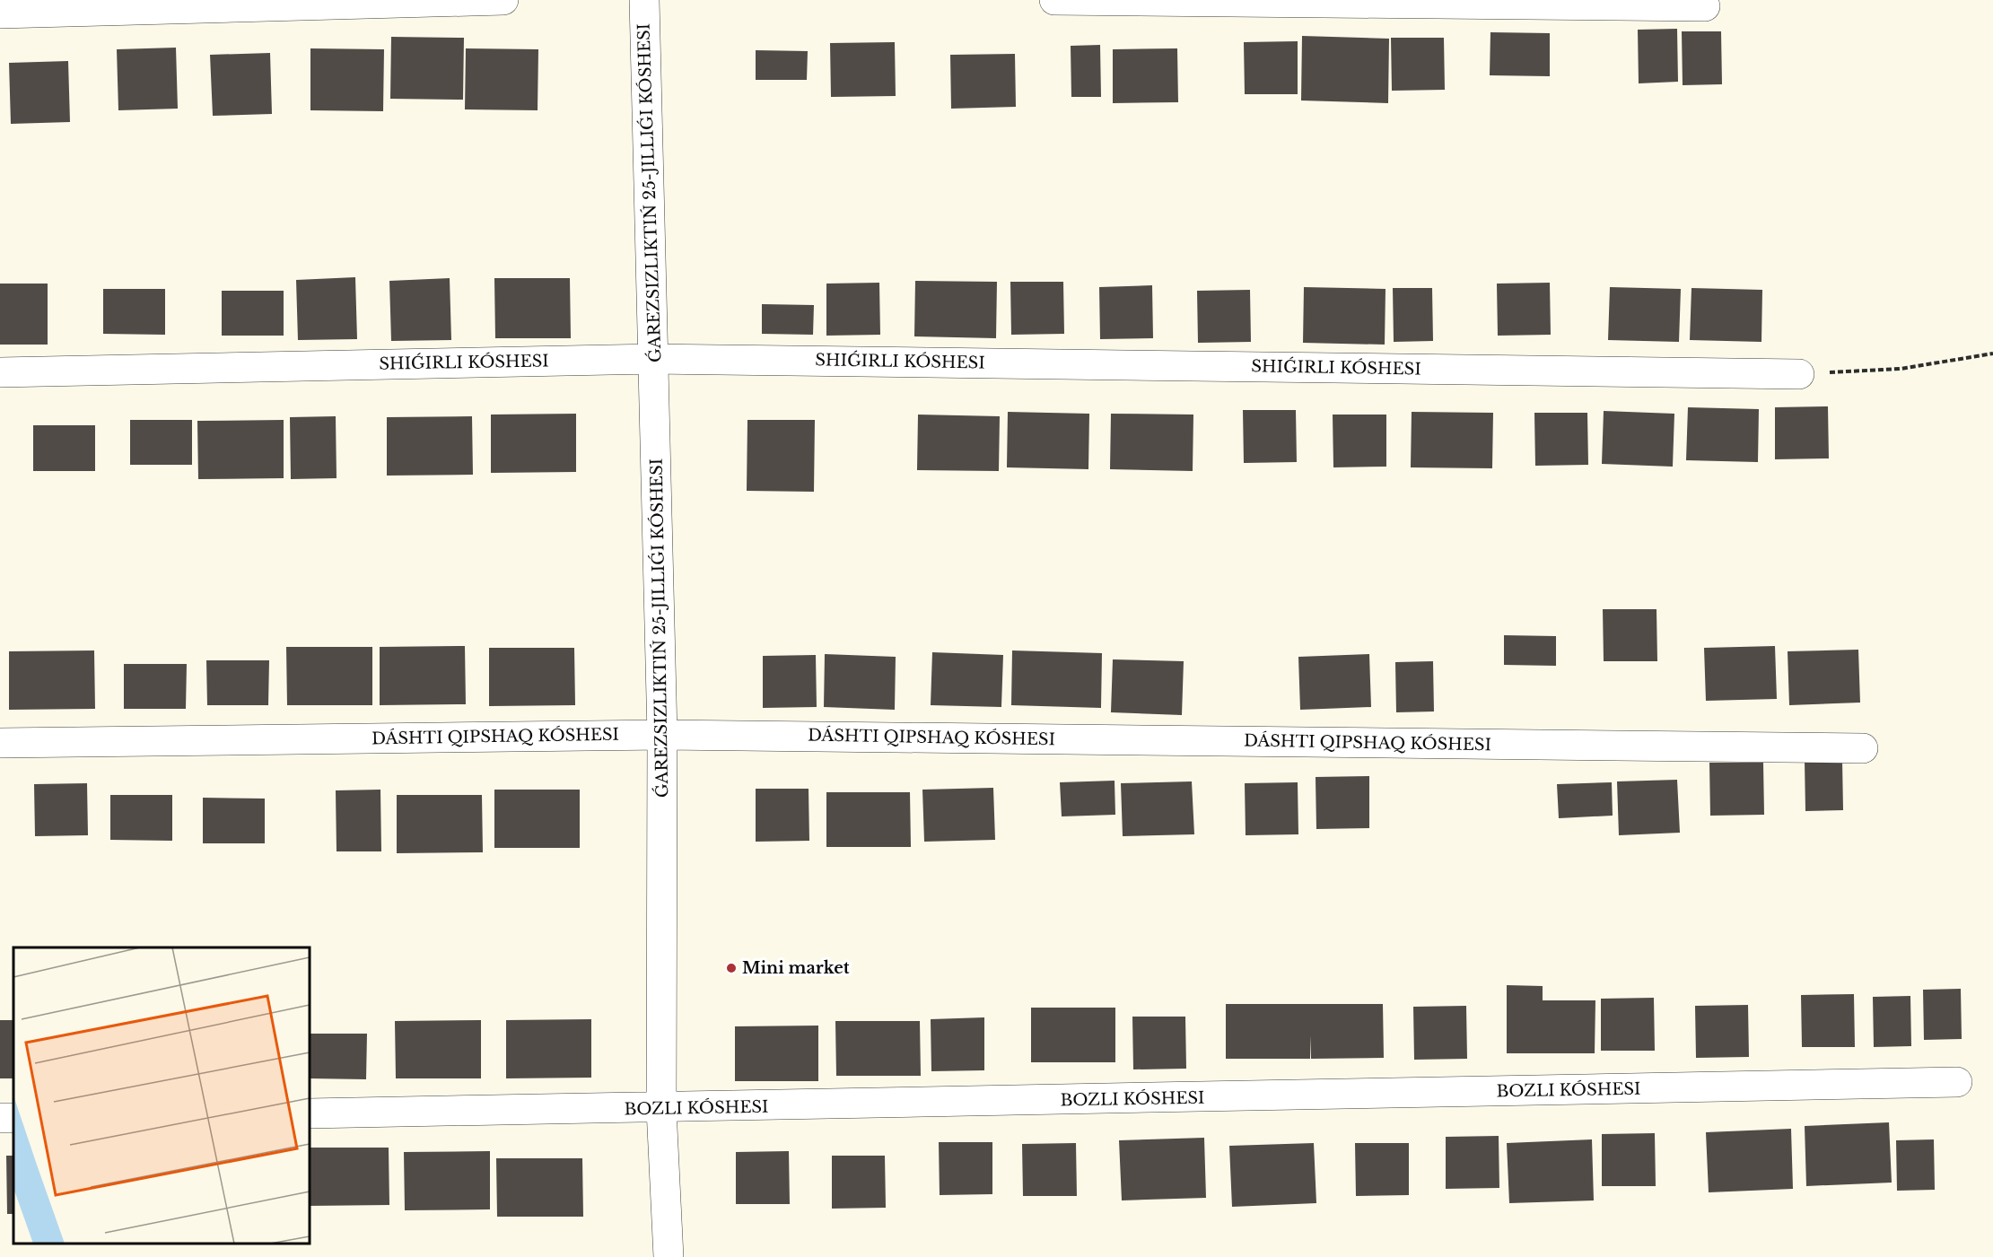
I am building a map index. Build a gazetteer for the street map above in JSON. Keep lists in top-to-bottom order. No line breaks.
{"places":["Mini market"]}
